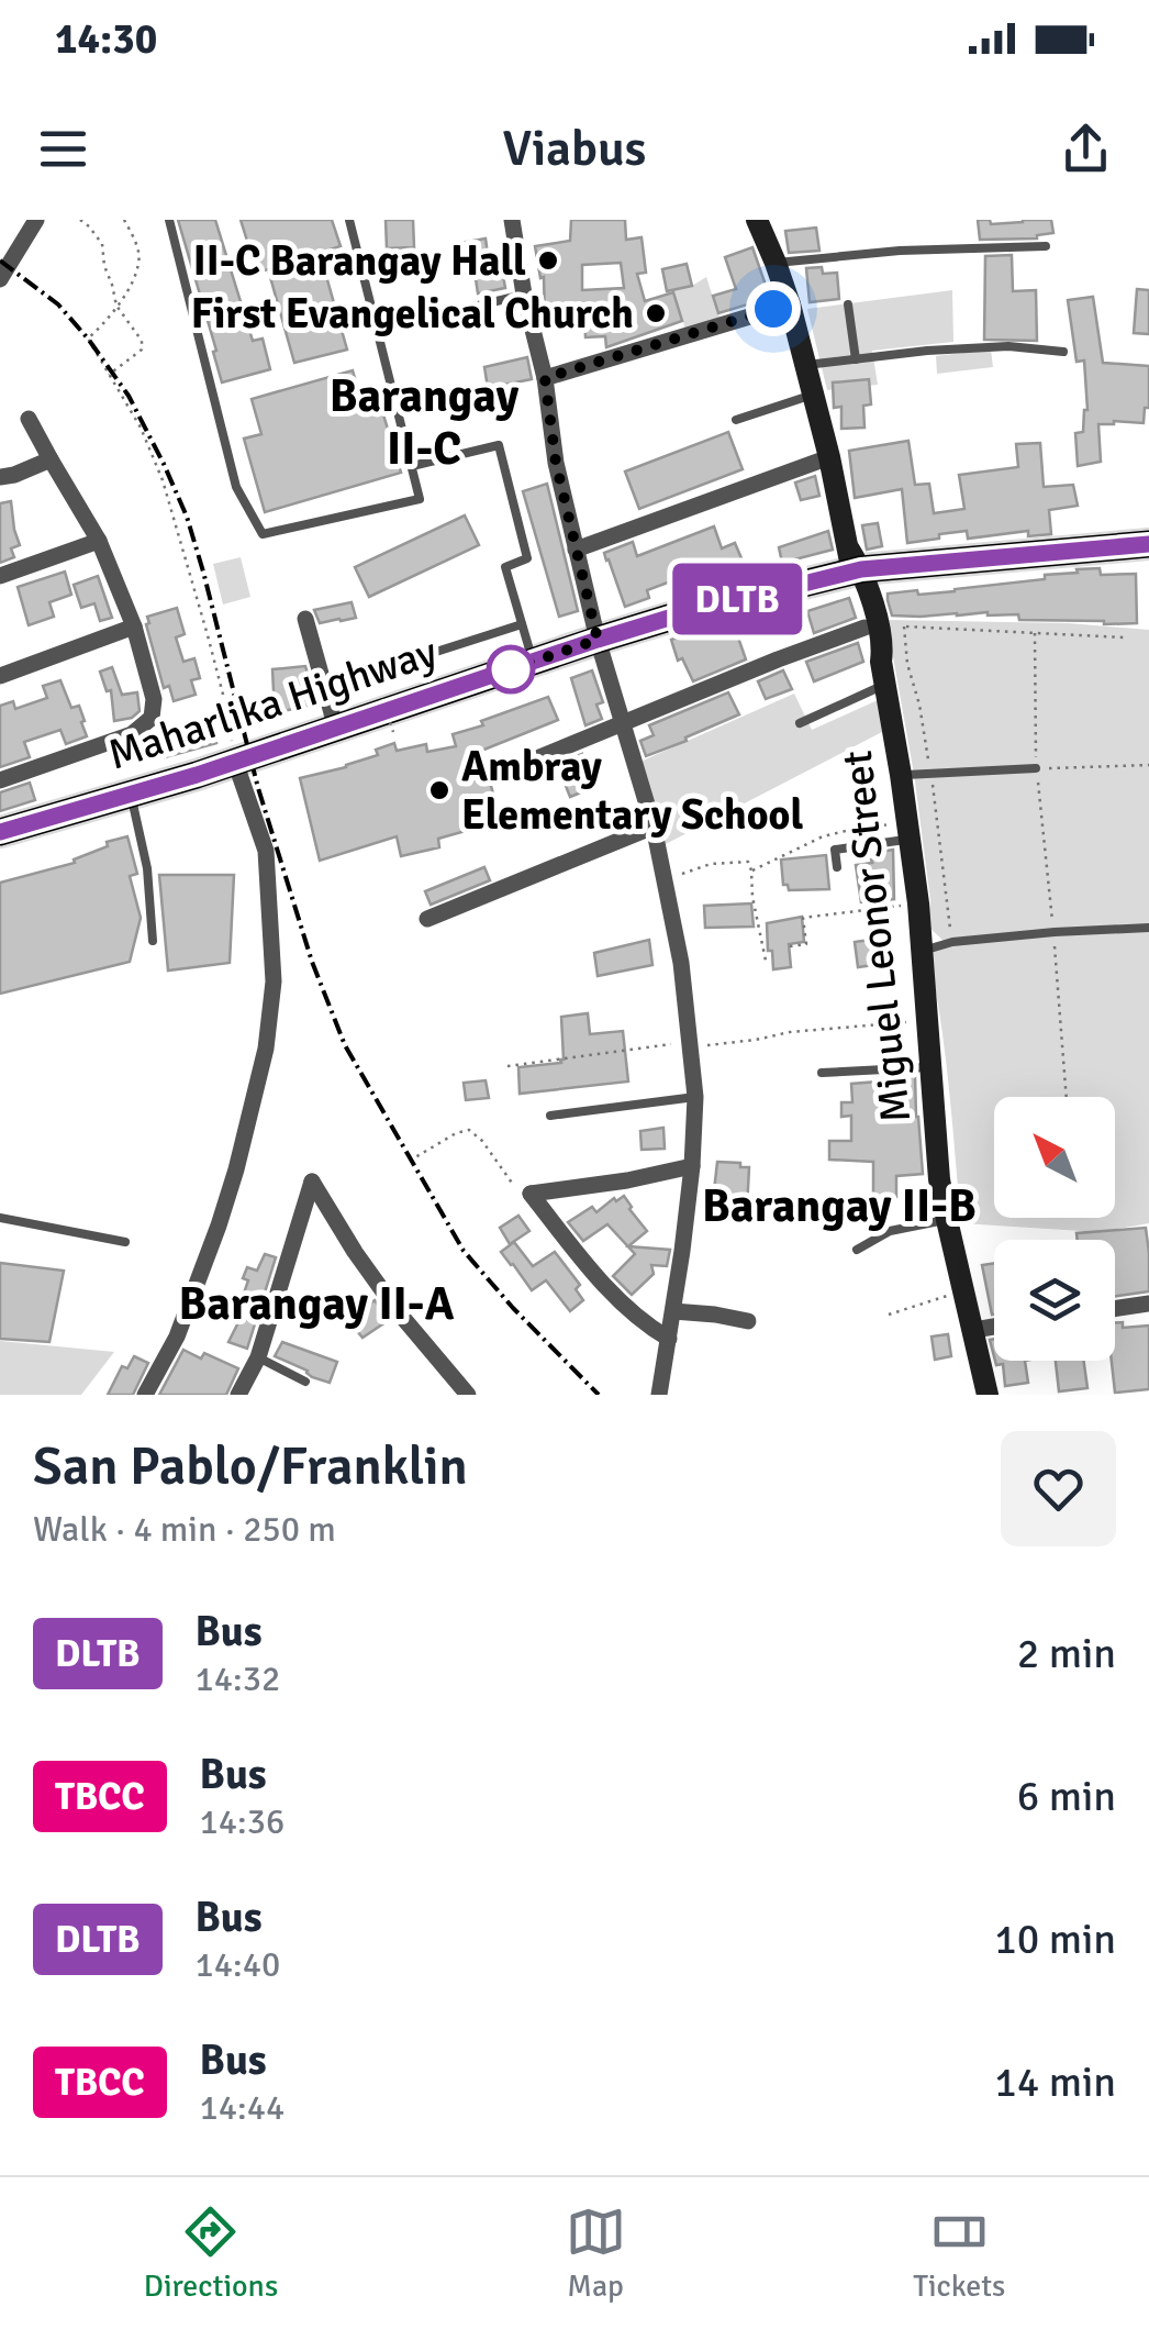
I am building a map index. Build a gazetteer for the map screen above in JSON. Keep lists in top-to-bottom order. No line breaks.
{"streets":{"main road":["Maharlika Highway"],"street":["Miguel Leonor Street"]},"crossings":[["Maharlika Highway","Miguel Leonor Street"]],"districts":["Barangay II-C","Barangay II-B","Barangay II-A"],"places":["II-C Barangay Hall","First Evangelical Church","Ambray Elementary School"],"lines":["bus line DLTB"],"north":"top left","page":{"status":"14:30","header":"Viabus","on_map":"DLTB","heading":["San Pablo/Franklin","Walk · 4 min · 250 m"],"list":[{"mark":"DLTB","name":"Bus","note":"14:32","value":"2 min"},{"mark":"TBCC","name":"Bus","note":"14:36","value":"6 min"},{"mark":"DLTB","name":"Bus","note":"14:40","value":"10 min"},{"mark":"TBCC","name":"Bus","note":"14:44","value":"14 min"}],"tabs":["Directions","Map","Tickets"]}}
